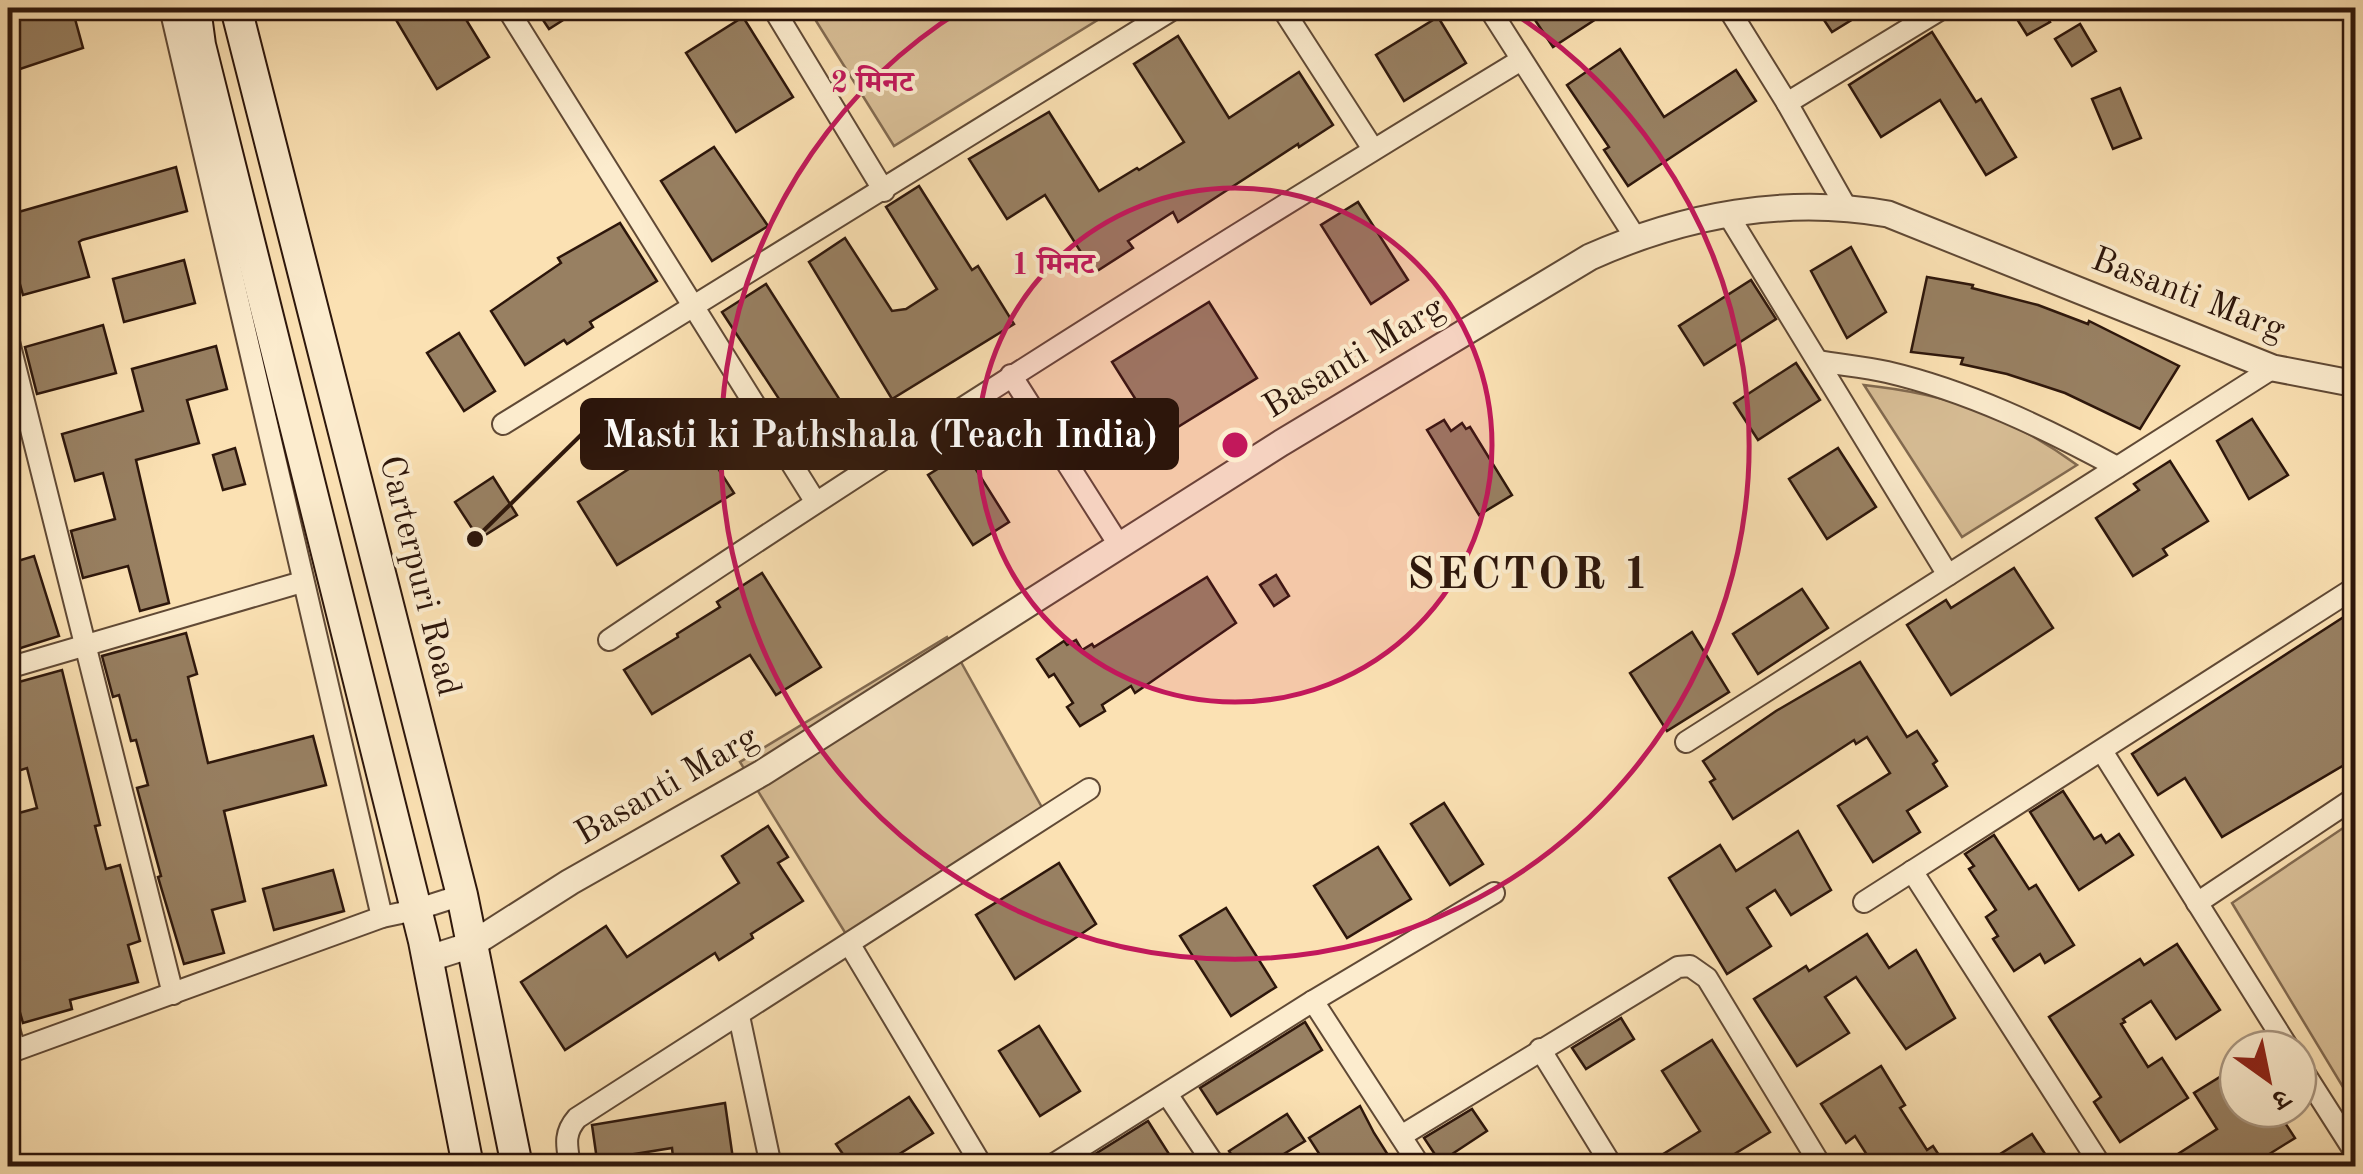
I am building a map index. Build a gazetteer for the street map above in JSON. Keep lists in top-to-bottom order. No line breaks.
{"streets":{"main road":["Carterpuri Road"],"street":["Basanti Marg"]},"crossings":[["Basanti Marg","Carterpuri Road"]],"districts":["SECTOR 1"],"places":["Masti ki Pathshala (Teach India)"],"north":"bottom right","rings":["2 मिनट","1 मिनट"]}
